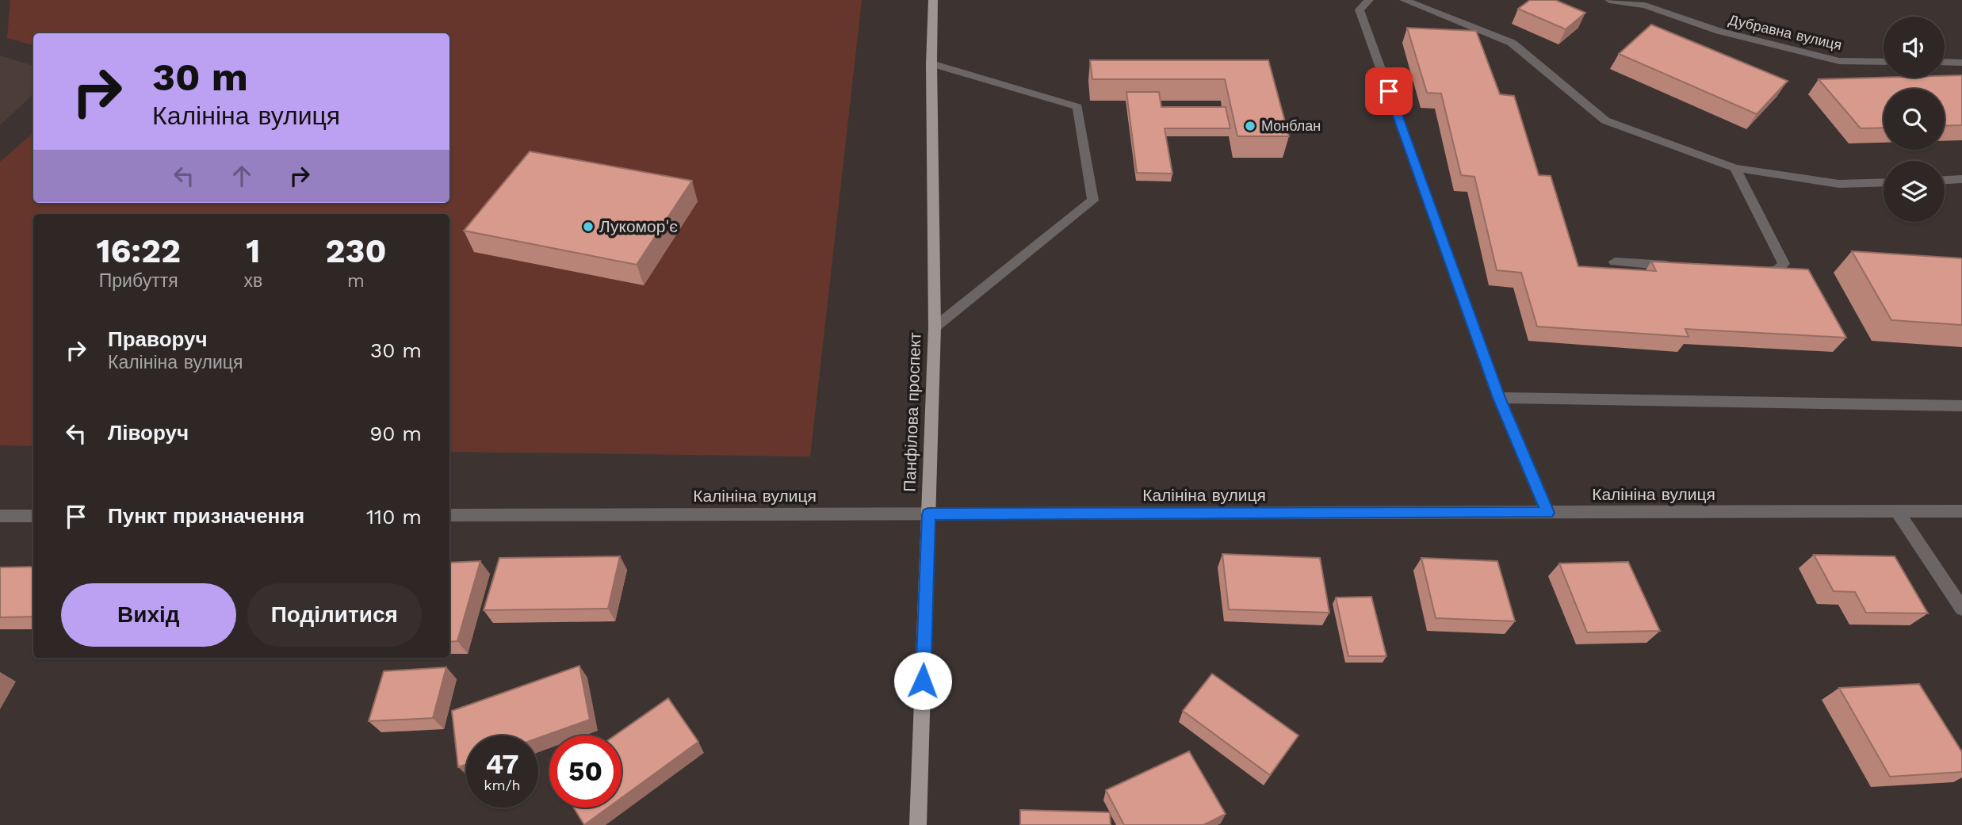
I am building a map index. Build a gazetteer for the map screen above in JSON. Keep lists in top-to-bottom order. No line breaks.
{"streets":{"main road":["Панфілова проспект"],"street":["Дубравна вулиця","Калініна вулиця"]},"crossings":[["Панфілова проспект","Калініна вулиця"]],"places":["Монблан","Лукомор'є"],"page":{"turn":["30 m","Калініна вулиця"],"eta":["16:22","Прибуття","1","хв","230","m"],"list":[{"name":"Праворуч","note":"Калініна вулиця","value":"30 m"},{"name":"Ліворуч","value":"90 m"},{"name":"Пункт призначення","value":"110 m"}],"buttons":["Вихід","Поділитися"],"speed":"47 km/h","limit":"50"}}
